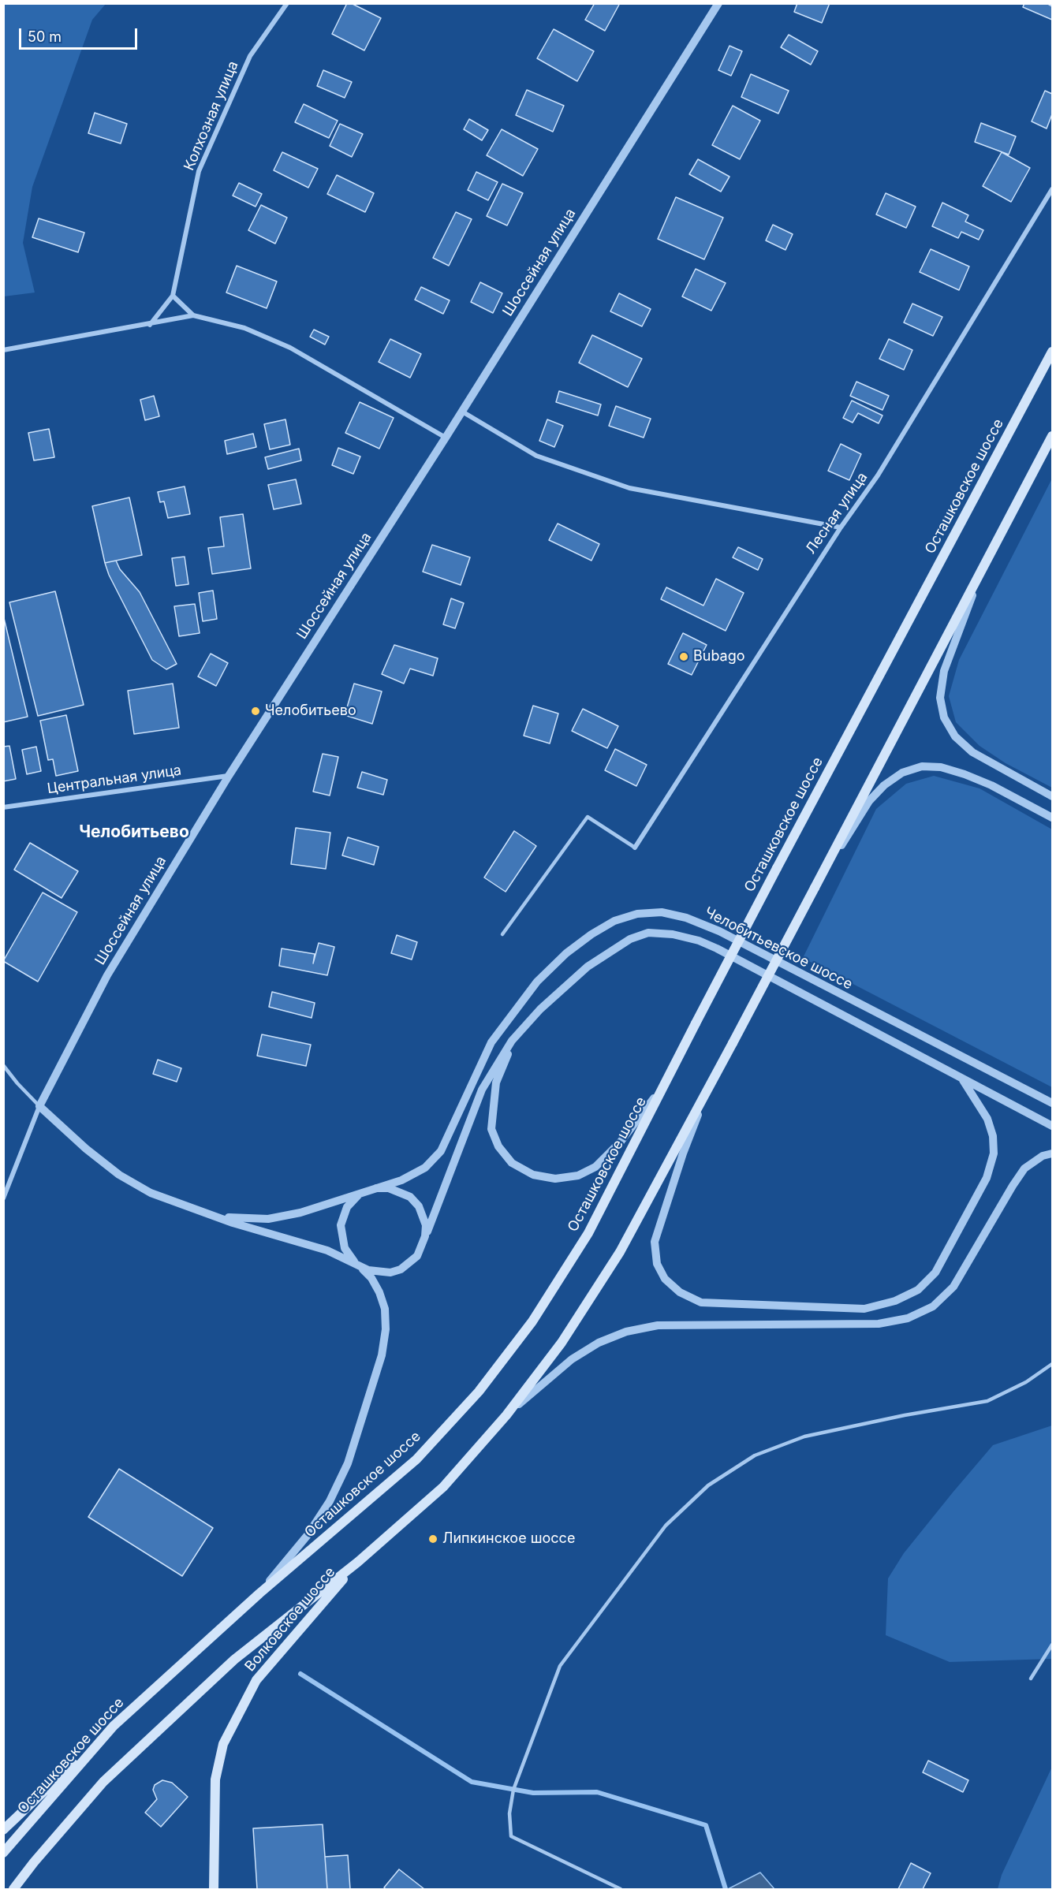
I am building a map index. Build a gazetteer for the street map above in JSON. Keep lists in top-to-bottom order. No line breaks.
{"streets":{"main road":["Осташковское шоссе","Волковское шоссе"],"street":["Колхозная улица","Шоссейная улица","Лесная улица","Центральная улица","Челобитьевское шоссе"]},"crossings":[["Шоссейная улица","Центральная улица"],["Шоссейная улица","Челобитьевское шоссе"]],"districts":["Челобитьево"],"places":["Bubago","Челобитьево","Липкинское шоссе"],"scale_bar":"50 m"}
